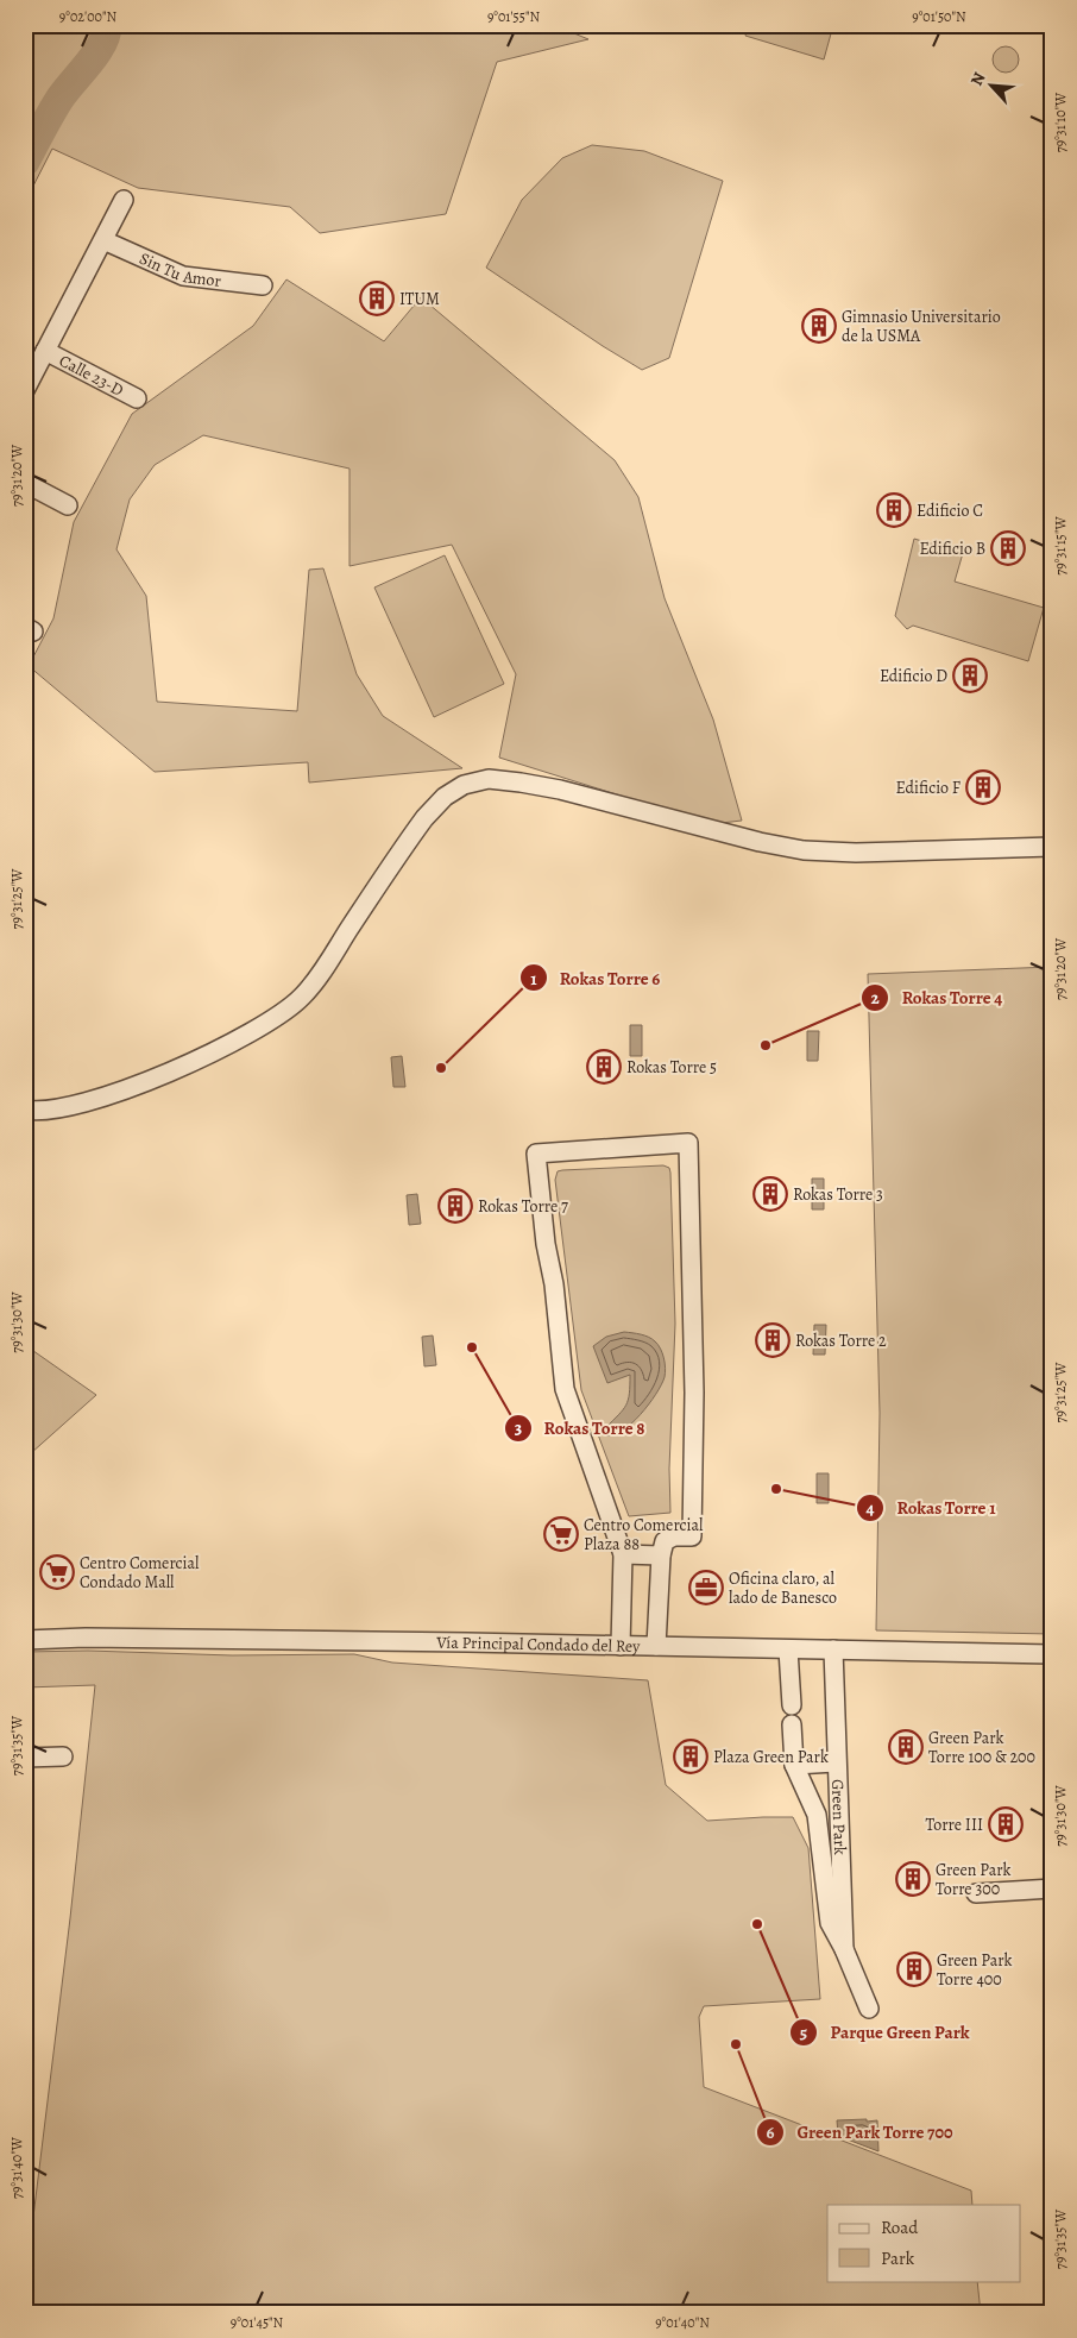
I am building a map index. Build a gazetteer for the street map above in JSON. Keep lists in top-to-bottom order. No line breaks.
{"streets":{"street":["Sin Tu Amor","Calle 23-D","Vía Principal Condado del Rey","Green Park"]},"crossings":[["Vía Principal Condado del Rey","Green Park"]],"places":{"building":["ITUM","Gimnasio Universitario de la USMA","Edificio C","Edificio B","Edificio D","Edificio F","Rokas Torre 5","Rokas Torre 3","Rokas Torre 7","Rokas Torre 2","Green Park Torre 100 & 200","Plaza Green Park","Torre III","Green Park Torre 300","Green Park Torre 400"],"other":["Rokas Torre 4","Rokas Torre 6","Rokas Torre 8","Rokas Torre 1","Parque Green Park","Green Park Torre 700"],"supermarket":["Centro Comercial Plaza 88","Centro Comercial Condado Mall"],"office":["Oficina claro, al lado de Banesco"]},"legend":["Road","Park"],"north":"top left","coordinates":["9°02'00\"N","9°01'55\"N","9°01'50\"N","79°31'10\"W","79°31'20\"W","79°31'15\"W","79°31'25\"W","79°31'30\"W","79°31'35\"W","79°31'40\"W","9°01'45\"N","9°01'40\"N"]}
